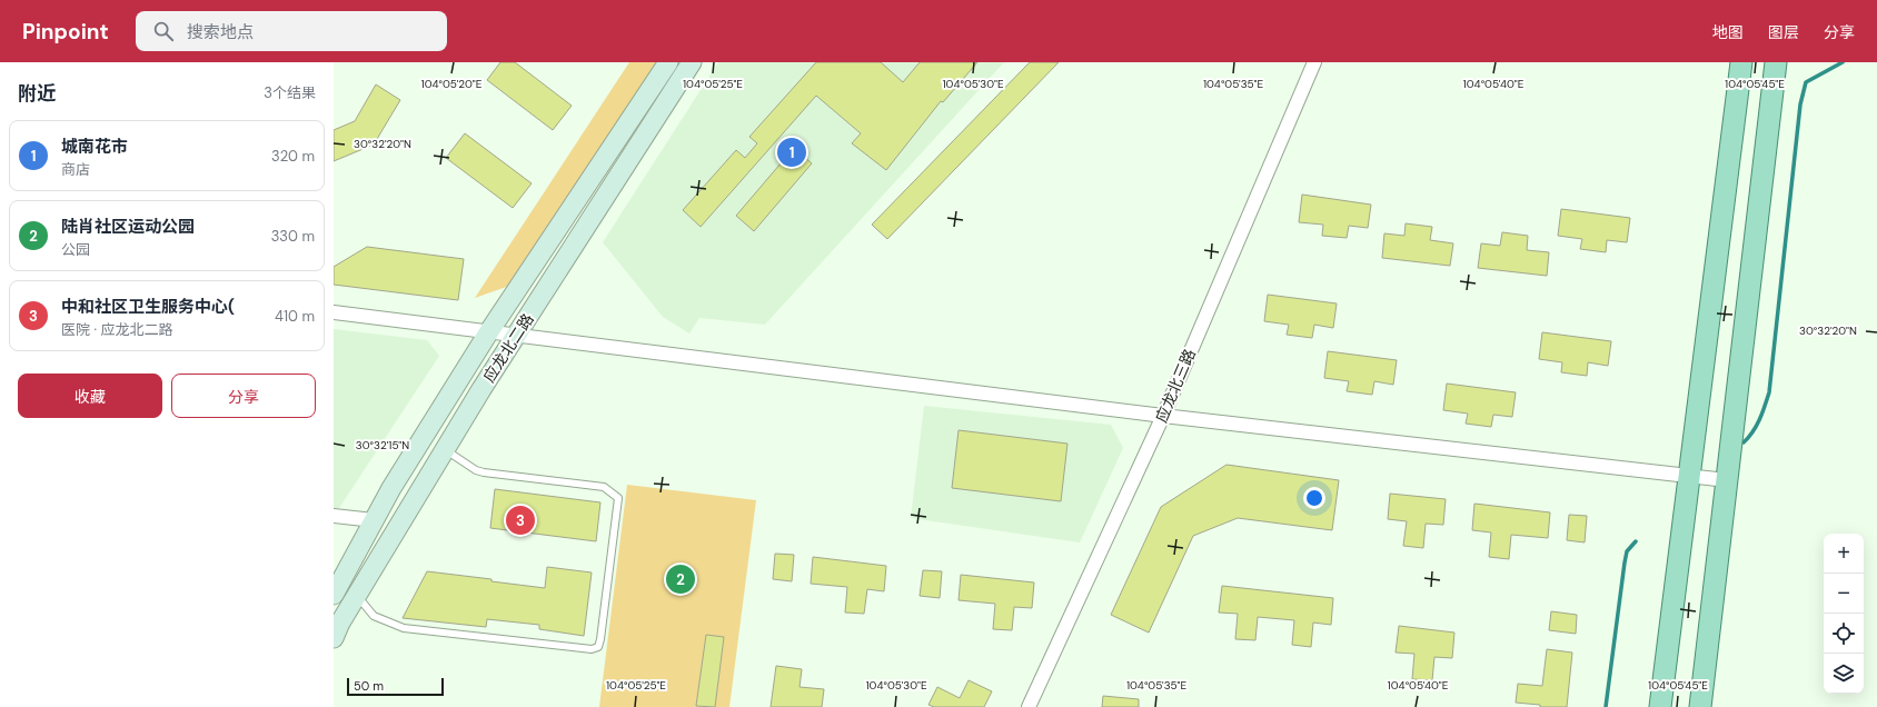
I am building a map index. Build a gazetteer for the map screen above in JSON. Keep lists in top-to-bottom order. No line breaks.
{"streets":{"main road":["应龙北二路"],"street":["应龙北三路"]},"scale_bar":"50 m","page":{"header":"Pinpoint","search":"搜索地点","nav":["地图","图层","分享"],"heading":["附近","3个结果"],"list":[{"mark":"1","name":"城南花市","note":"商店","value":"320 m"},{"mark":"2","name":"陆肖社区运动公园","note":"公园","value":"330 m"},{"mark":"3","name":"中和社区卫生服务中心(","note":"医院 · 应龙北二路","value":"410 m"}],"pins":["1","3","2"],"buttons":["收藏","分享"],"map_buttons":["+","−"],"scale":"50 m"},"coordinates":["104°05'20\"E","104°05'25\"E","104°05'30\"E","104°05'35\"E","104°05'40\"E","104°05'45\"E","30°32'20\"N","30°32'15\"N"]}
